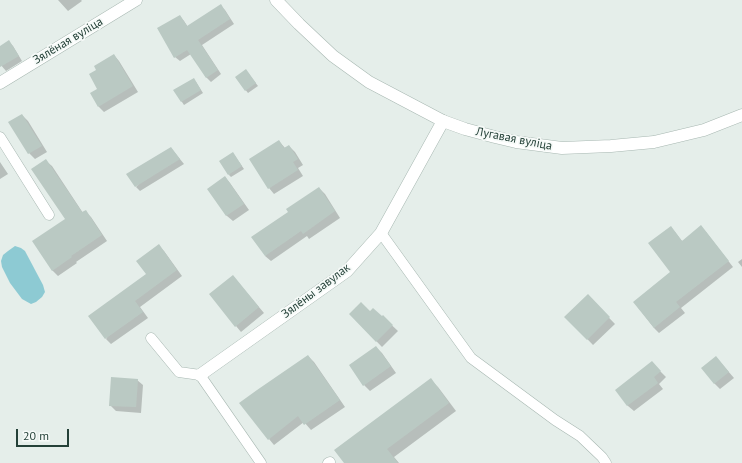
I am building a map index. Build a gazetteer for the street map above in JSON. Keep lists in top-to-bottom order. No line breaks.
{"streets":{"street":["Зялёная вуліца","Лугавая вуліца","Зялёны завулак"]},"crossings":[["Лугавая вуліца","Зялёны завулак"]],"scale_bar":"20 m"}
